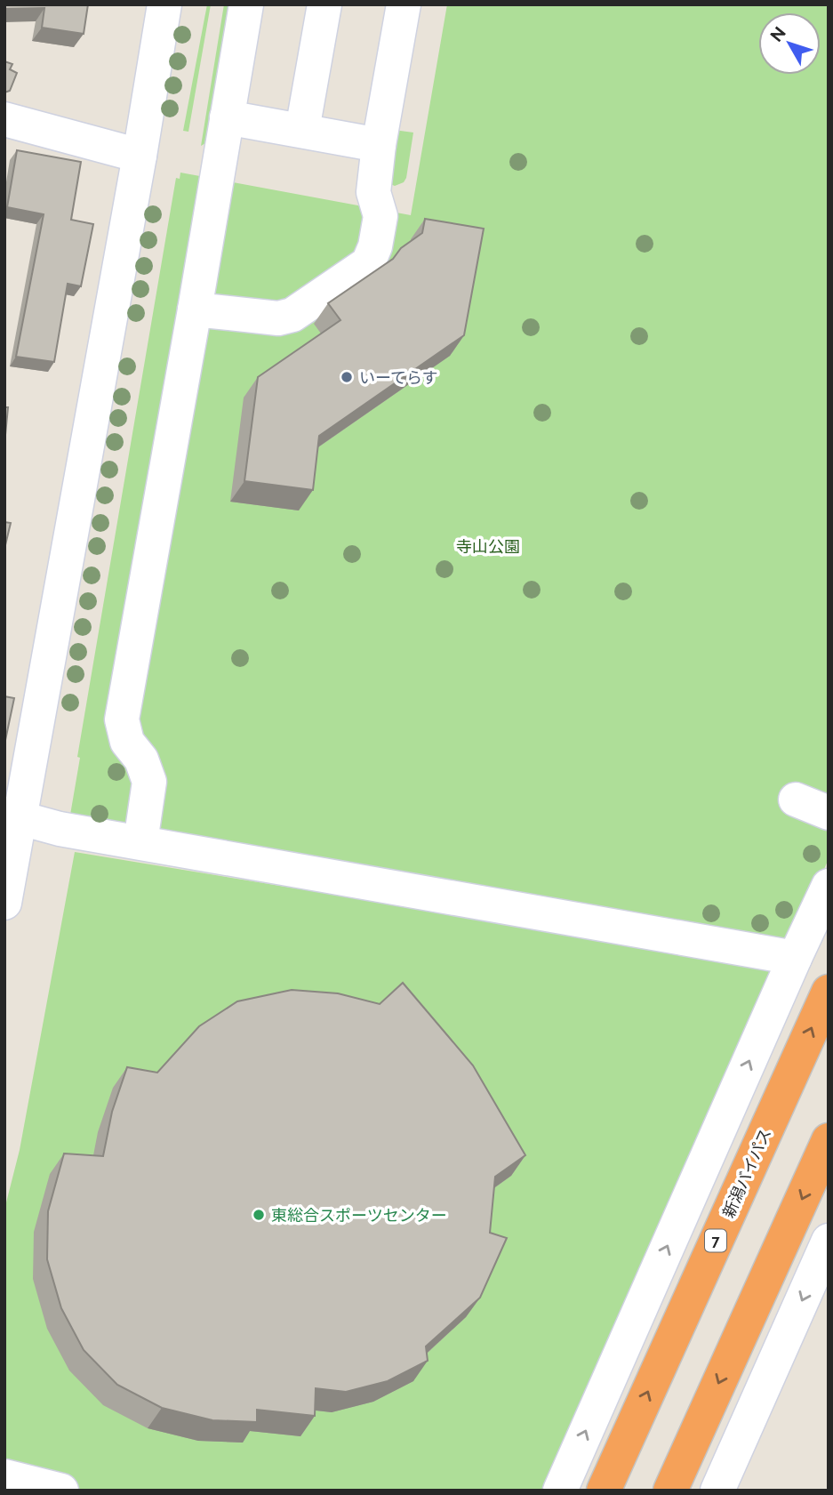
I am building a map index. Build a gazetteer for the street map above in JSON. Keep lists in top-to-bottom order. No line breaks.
{"streets":{"highway":["新潟バイパス","7"]},"parks":["寺山公園"],"places":["いーてらす","東総合スポーツセンター"],"north":"top left"}
